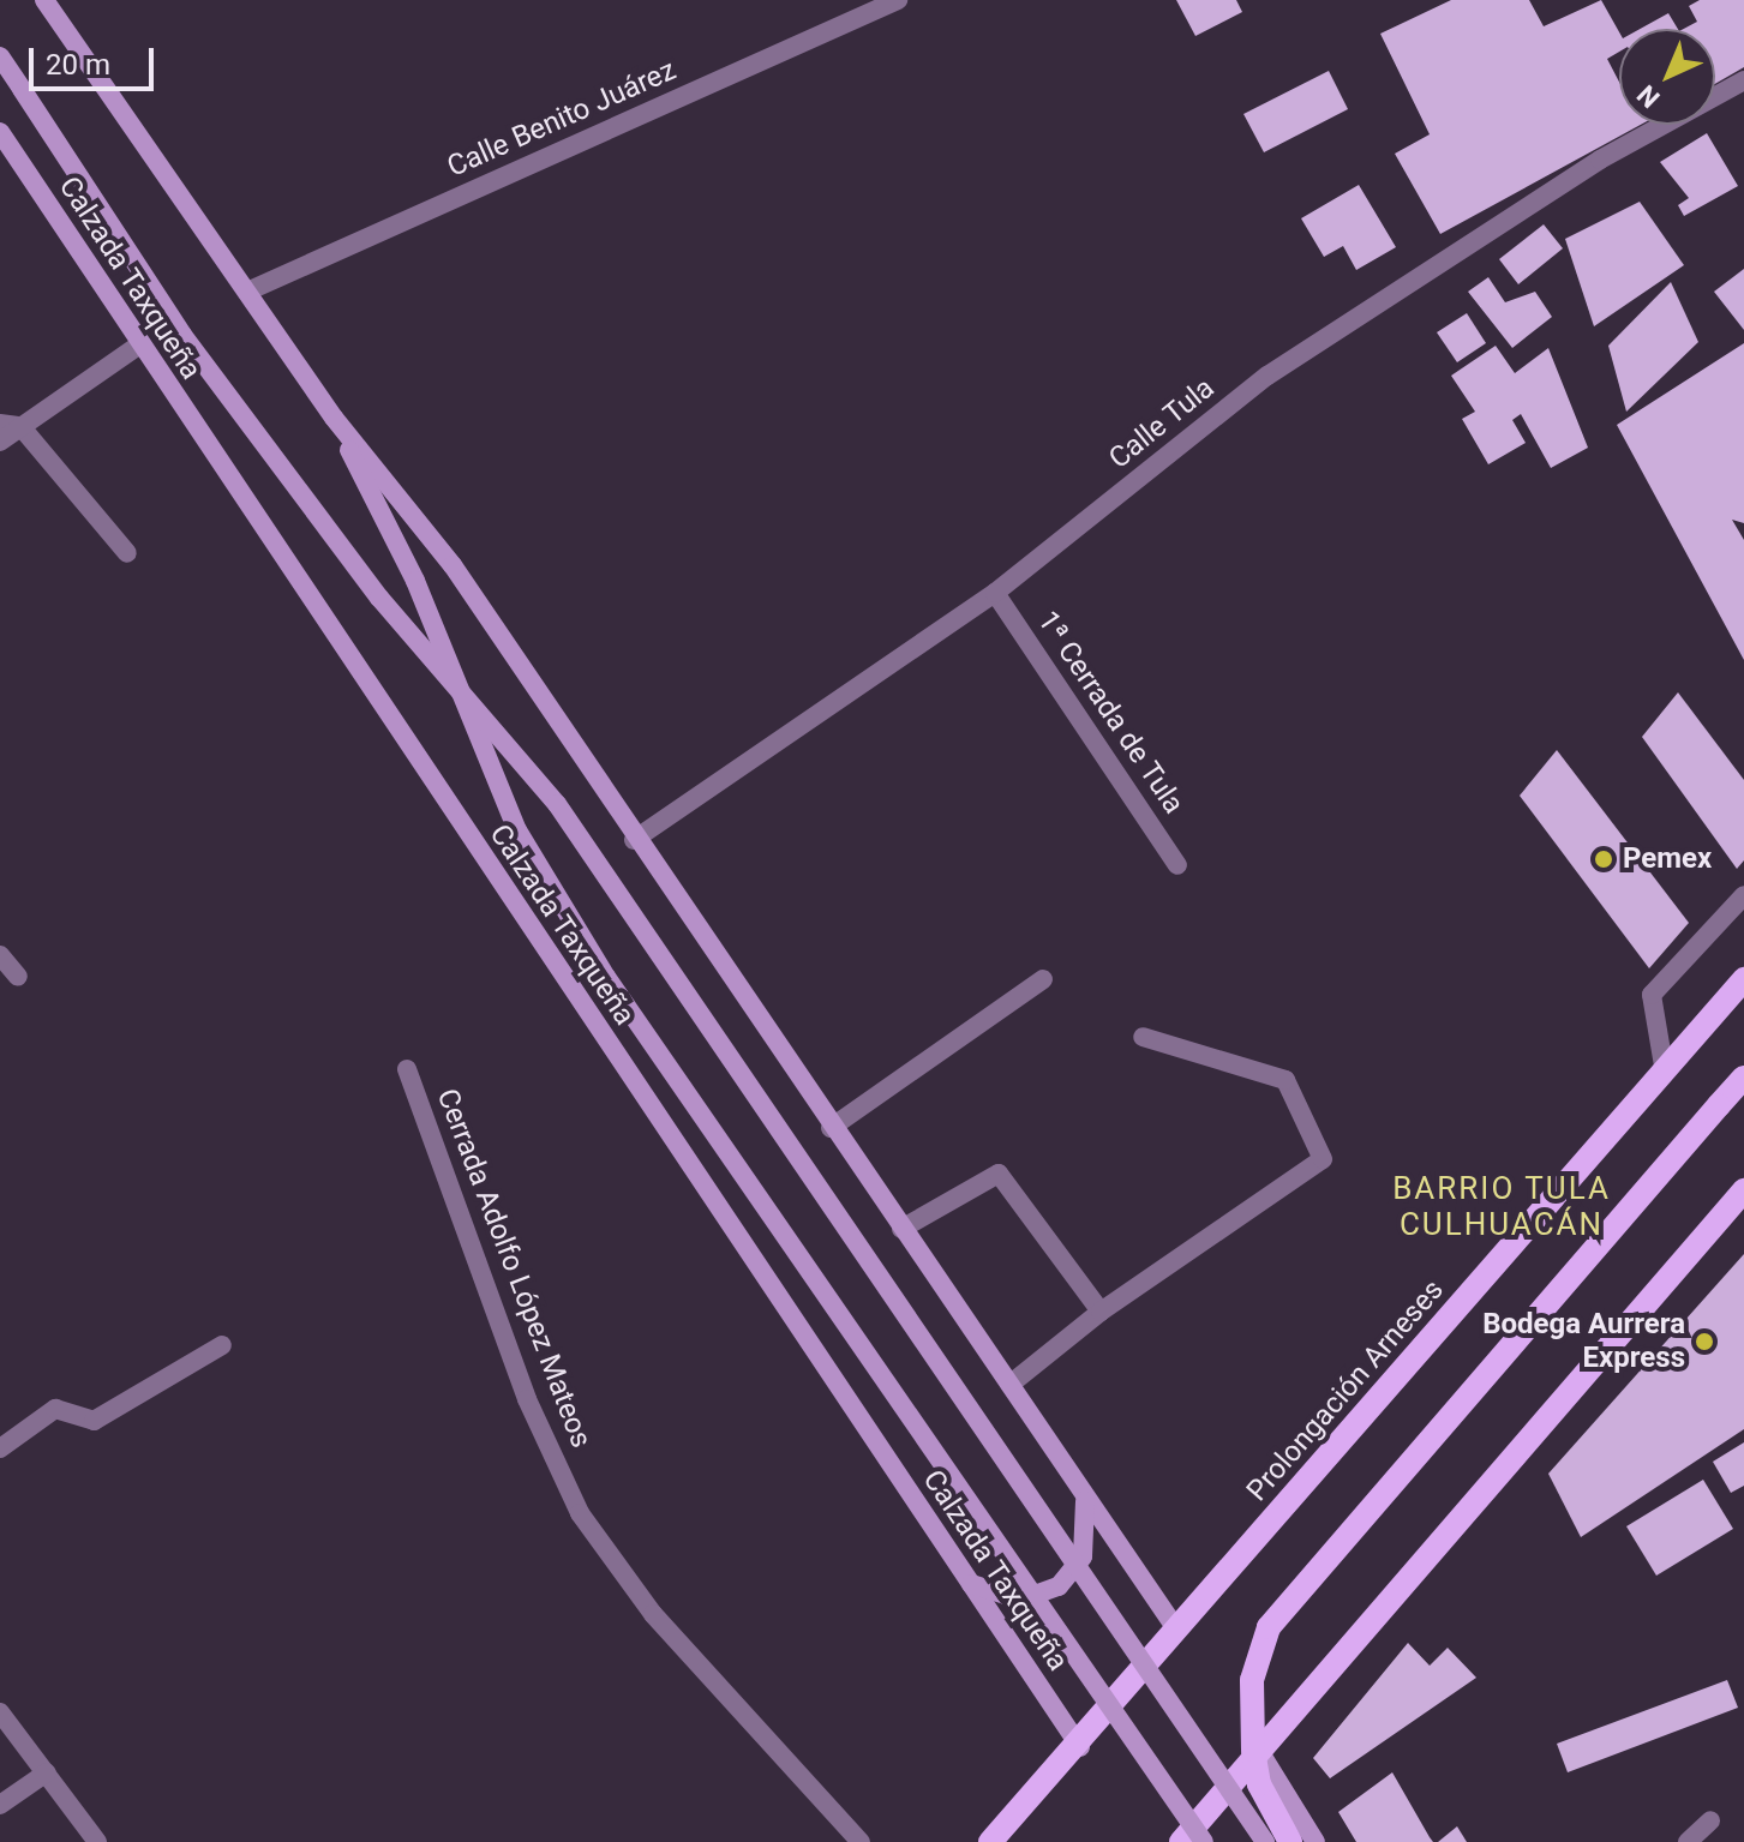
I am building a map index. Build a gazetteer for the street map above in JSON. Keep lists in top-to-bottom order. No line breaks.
{"streets":{"main road":["Calzada Taxqueña","Prolongación Arneses"],"street":["Calle Benito Juárez","Calle Tula","1ª Cerrada de Tula","Cerrada Adolfo López Mateos"]},"crossings":[["Calle Benito Juárez","Calzada Taxqueña"],["Calzada Taxqueña","Calle Tula"],["Calzada Taxqueña","Prolongación Arneses"],["Calle Tula","1ª Cerrada de Tula"]],"districts":["BARRIO TULA CULHUACÁN"],"places":["Pemex","Bodega Aurrera Express"],"scale_bar":"20 m","north":"bottom left"}
